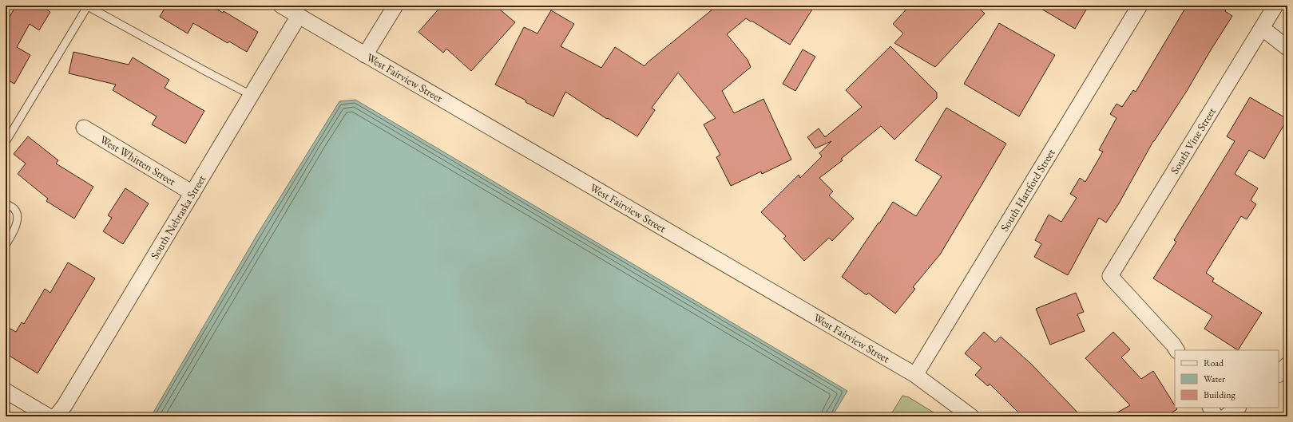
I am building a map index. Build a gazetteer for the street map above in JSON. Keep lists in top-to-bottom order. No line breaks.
{"streets":{"street":["West Fairview Street","South Vine Street","West Whitten Street","South Hartford Street","South Nebraska Street"]},"crossings":[["West Fairview Street","South Hartford Street"],["West Fairview Street","South Nebraska Street"],["West Whitten Street","South Nebraska Street"]],"legend":["Road","Water","Building"]}
